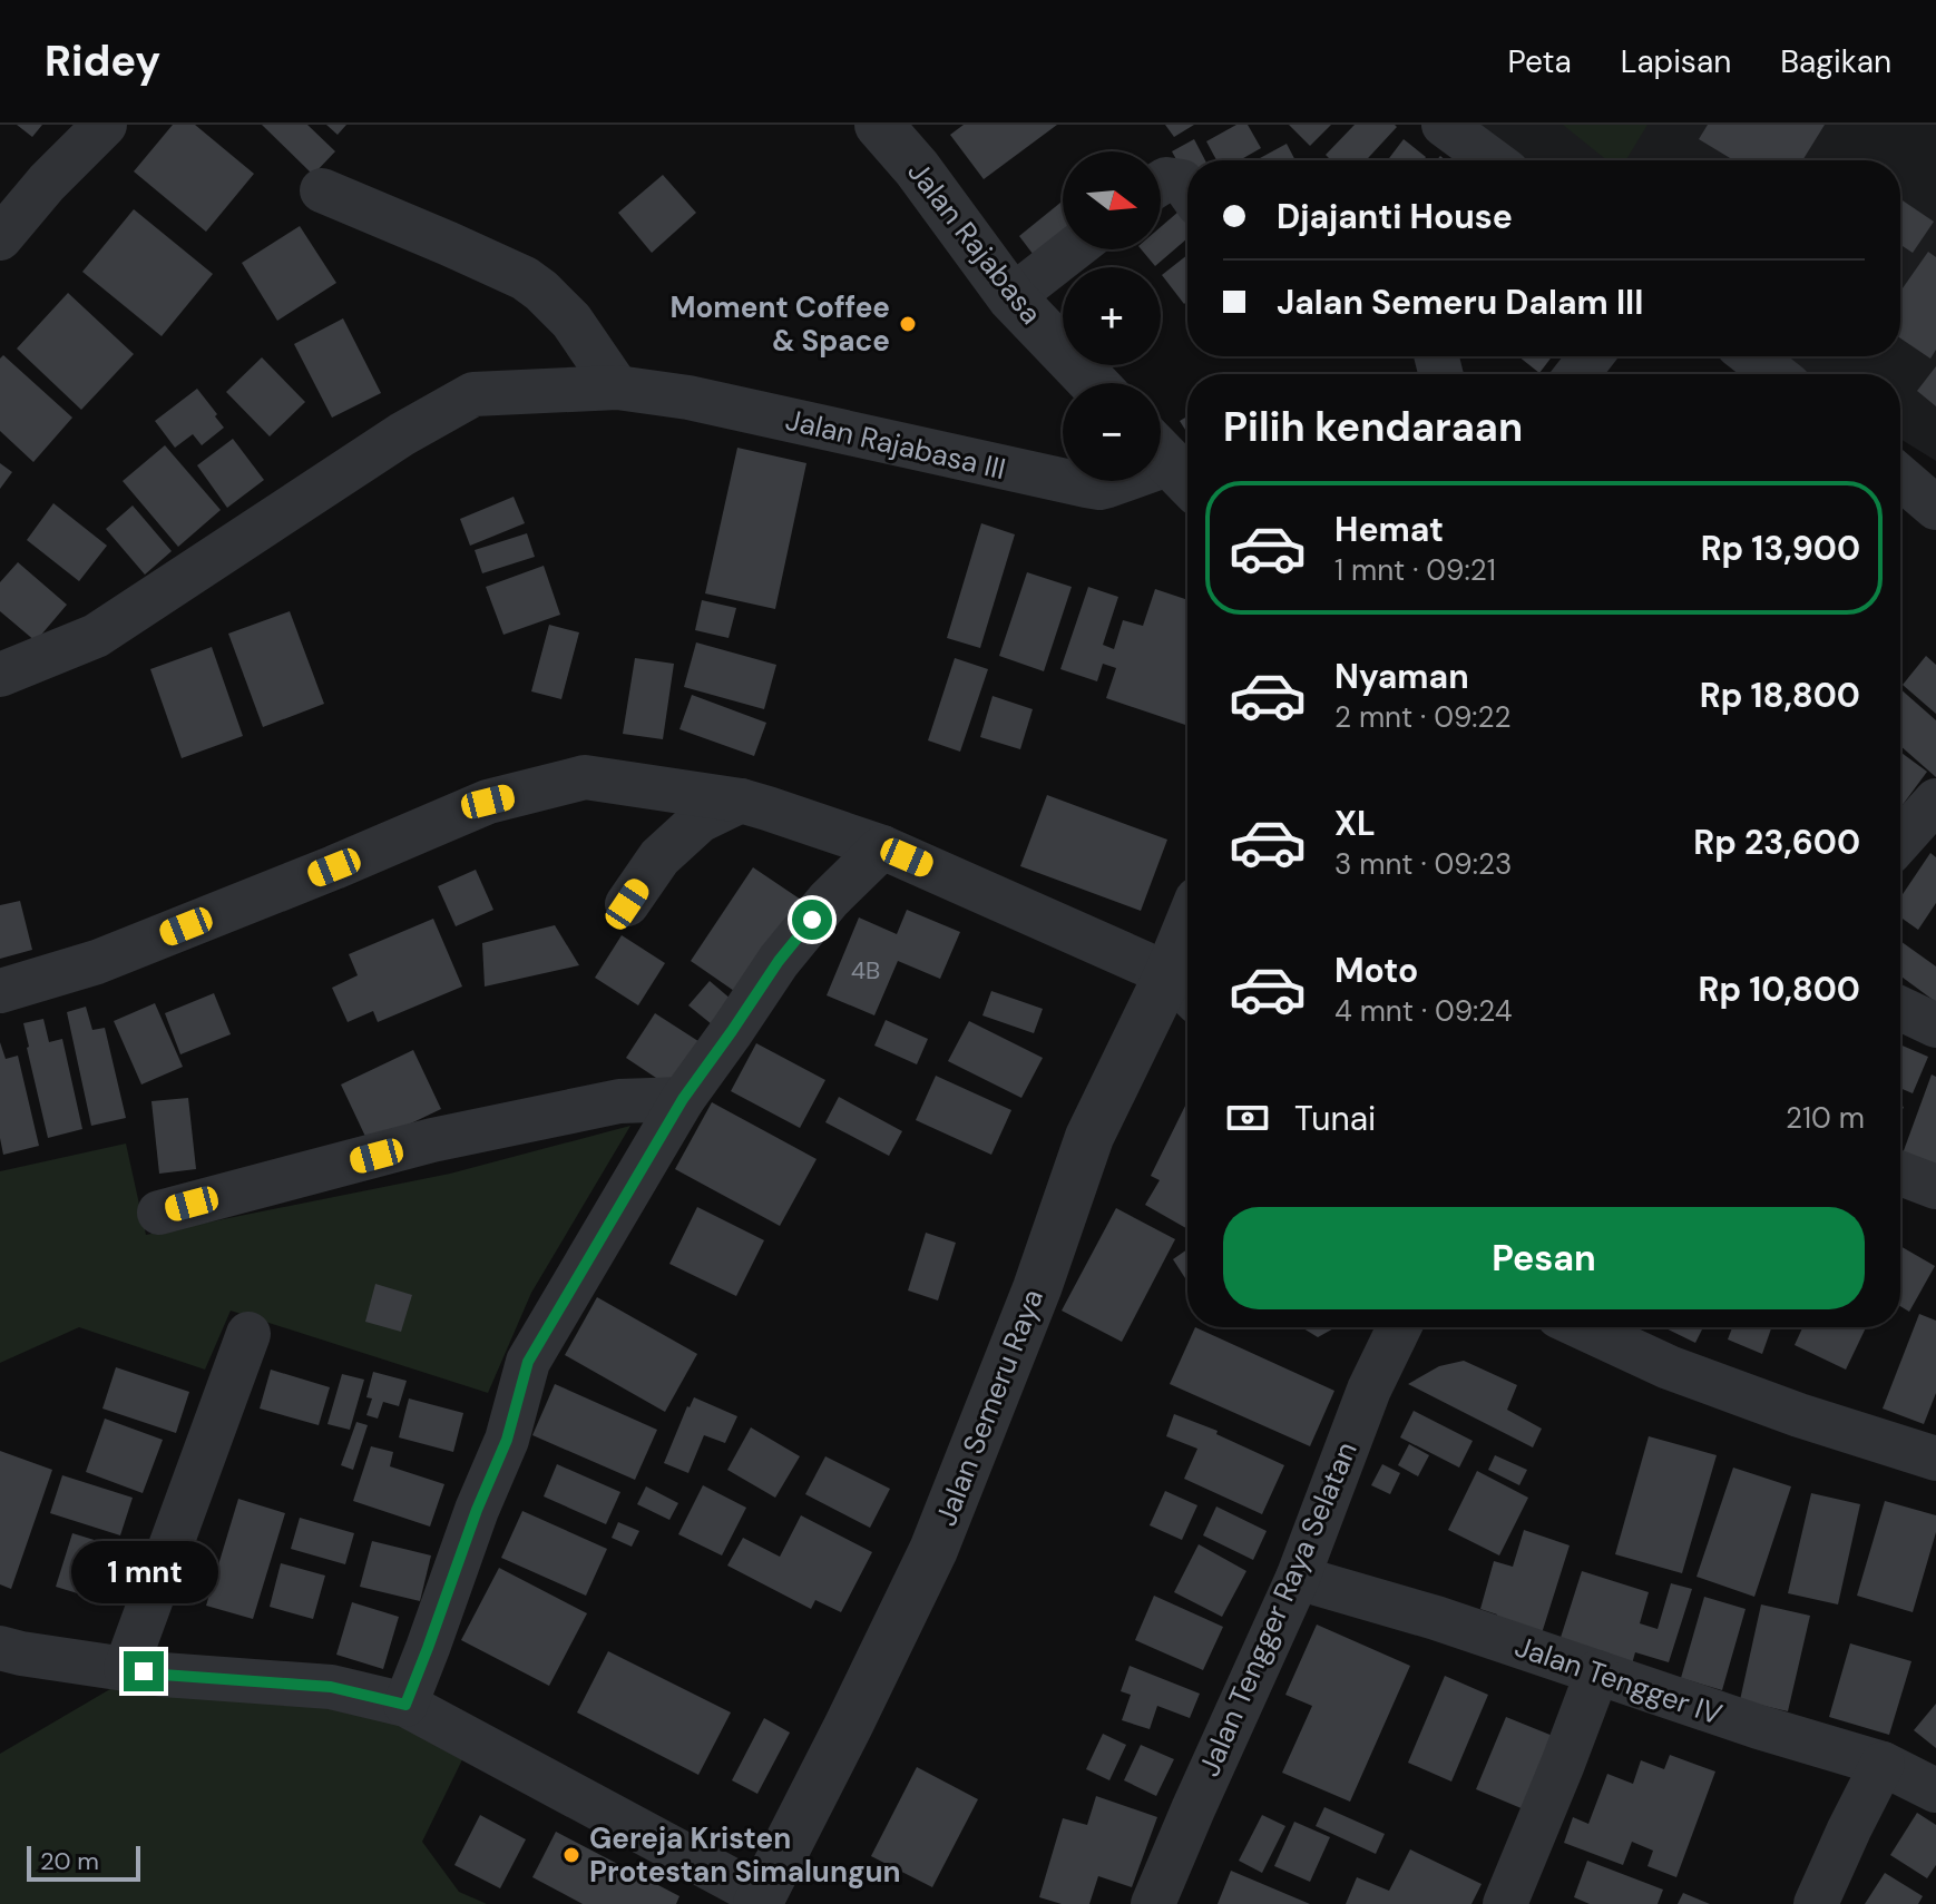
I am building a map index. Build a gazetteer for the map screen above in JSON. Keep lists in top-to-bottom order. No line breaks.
{"streets":{"street":["Jalan Rajabasa","Jalan Rajabasa III","Jalan Semeru Raya","Jalan Tengger Raya Selatan","Jalan Tengger IV"]},"crossings":[["Jalan Tengger Raya Selatan","Jalan Tengger IV"]],"places":["Moment Coffee & Space","Gereja Kristen Protestan Simalungun"],"house_numbers":["4B"],"scale_bar":"20 m","north":"right","page":{"header":"Ridey","nav":["Peta","Lapisan","Bagikan"],"map_buttons":["+","−"],"banner":["Djajanti House","Jalan Semeru Dalam III"],"heading":"Pilih kendaraan","list":[{"name":"Hemat","note":"1 mnt · 09:21","value":"Rp 13,900"},{"name":"Nyaman","note":"2 mnt · 09:22","value":"Rp 18,800"},{"name":"XL","note":"3 mnt · 09:23","value":"Rp 23,600"},{"name":"Moto","note":"4 mnt · 09:24","value":"Rp 10,800"}],"pay":["Tunai","210 m"],"buttons":"Pesan","bubble":"1 mnt","scale":"20 m"}}
